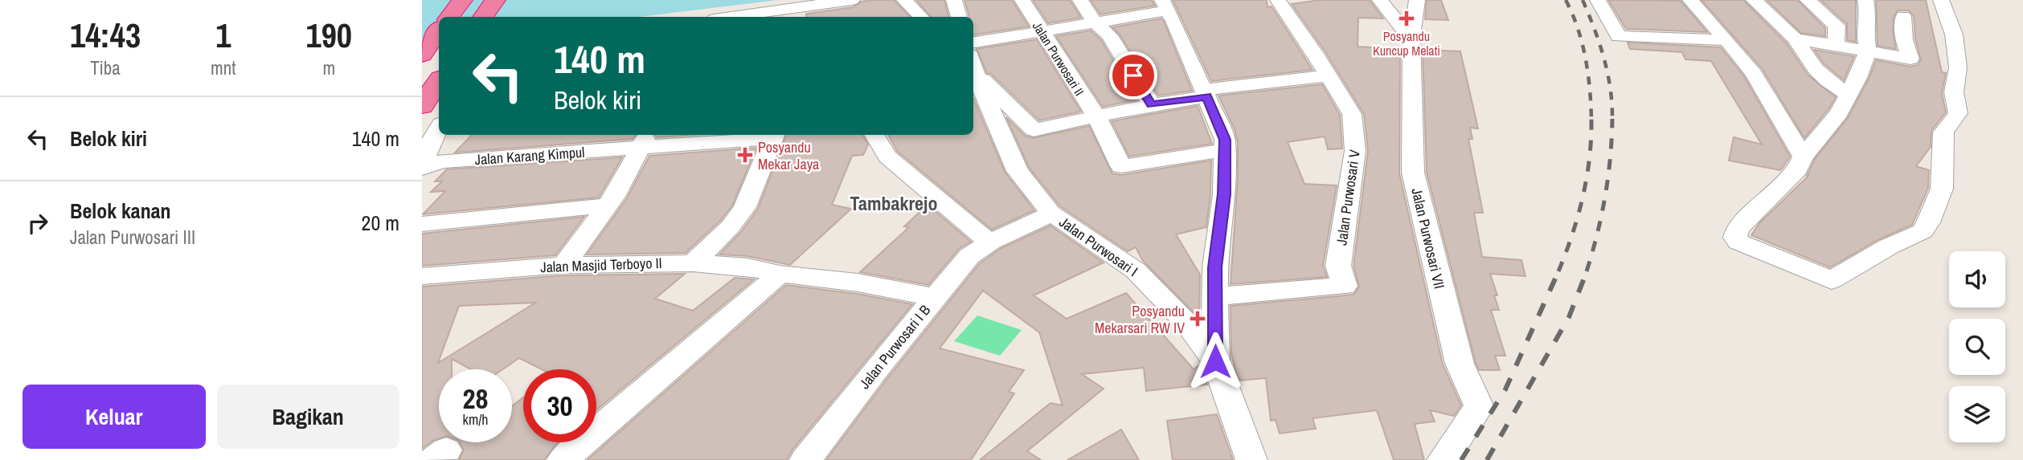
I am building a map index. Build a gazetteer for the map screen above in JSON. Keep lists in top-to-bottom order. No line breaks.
{"streets":{"street":["Jalan Purwosari II","Jalan Karang Kimpul","Jalan Purwosari V","Jalan Purwosari VII","Jalan Purwosari I","Jalan Masjid Terboyo II","Jalan Purwosari I B"]},"crossings":[["Jalan Karang Kimpul","Jalan Masjid Terboyo II"],["Jalan Purwosari I","Jalan Purwosari I B"],["Jalan Masjid Terboyo II","Jalan Purwosari I B"]],"districts":["Tambakrejo"],"places":{"health":["Posyandu Kuncup Melati","Posyandu Mekar Jaya","Posyandu Mekarsari RW IV"]},"page":{"eta":["14:43","Tiba","1","mnt","190","m"],"turn":["140 m","Belok kiri"],"list":[{"name":"Belok kiri","value":"140 m"},{"name":"Belok kanan","note":"Jalan Purwosari III","value":"20 m"}],"speed":"28 km/h","limit":"30","buttons":["Keluar","Bagikan"]}}
